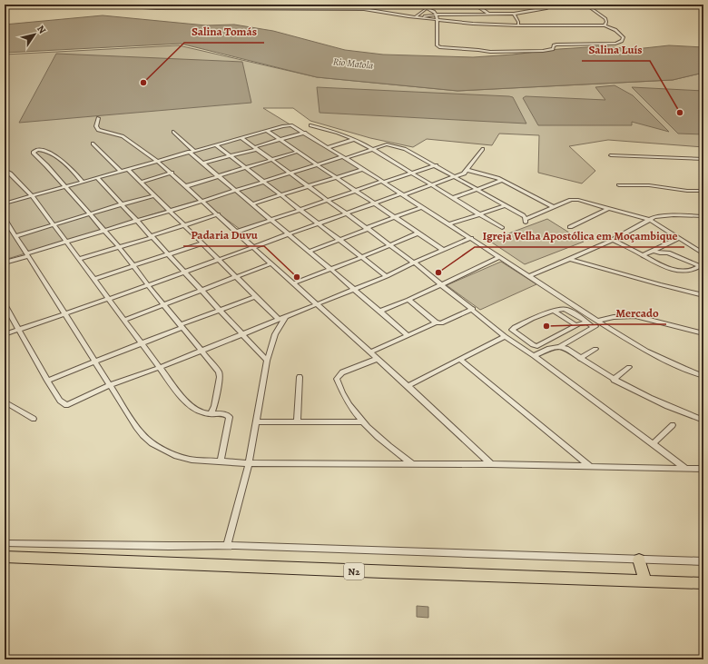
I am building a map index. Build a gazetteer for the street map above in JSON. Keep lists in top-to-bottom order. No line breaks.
{"streets":{"main road":["N2"]},"water":["Rio Matola"],"places":["Salina Tomás","Salina Luís","Igreja Velha Apostólica em Moçambique","Padaria Duvu","Mercado"],"north":"top right"}
